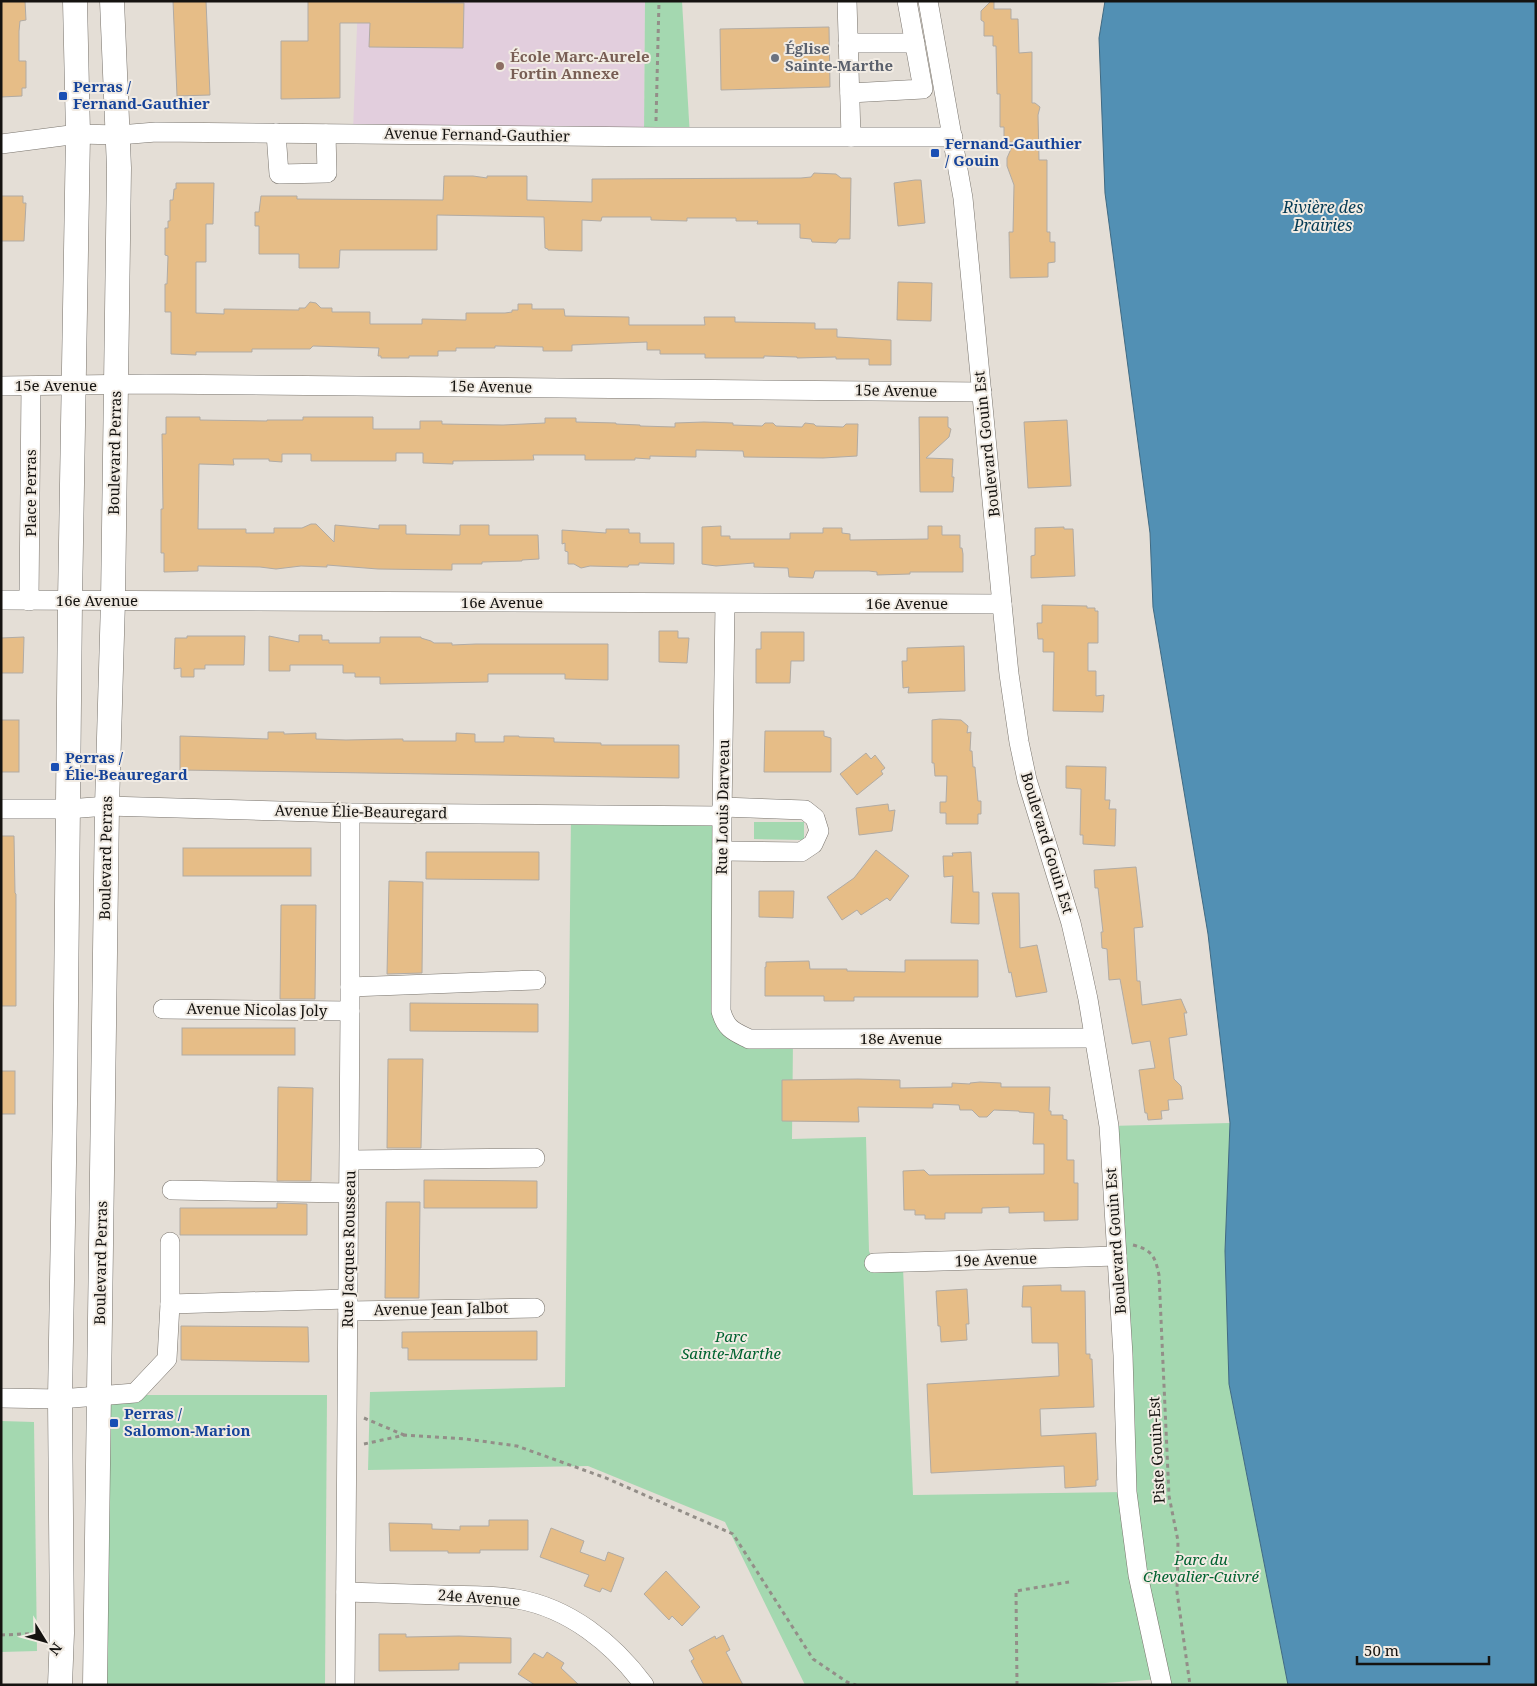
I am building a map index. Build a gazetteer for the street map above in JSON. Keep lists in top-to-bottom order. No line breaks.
{"streets":{"main road":["Boulevard Perras"],"street":["Avenue Fernand-Gauthier","15e Avenue","Boulevard Gouin Est","Place Perras","16e Avenue","Rue Louis Darveau","Avenue Élie-Beauregard","Avenue Nicolas Joly","18e Avenue","Rue Jacques Rousseau","19e Avenue","Avenue Jean Jalbot","24e Avenue"],"path":["Piste Gouin-Est"]},"crossings":[["Avenue Fernand-Gauthier","Boulevard Gouin Est"],["Avenue Fernand-Gauthier","Boulevard Perras"],["15e Avenue","Boulevard Gouin Est"],["15e Avenue","Boulevard Perras"],["15e Avenue","Place Perras"],["Boulevard Gouin Est","16e Avenue"],["Boulevard Gouin Est","18e Avenue"],["Boulevard Gouin Est","19e Avenue"],["Boulevard Gouin Est","Piste Gouin-Est"],["Boulevard Perras","16e Avenue"],["Boulevard Perras","Avenue Élie-Beauregard"],["Place Perras","16e Avenue"],["16e Avenue","Rue Louis Darveau"],["Rue Louis Darveau","Avenue Élie-Beauregard"],["Rue Louis Darveau","18e Avenue"],["Avenue Élie-Beauregard","Rue Jacques Rousseau"],["Avenue Nicolas Joly","Rue Jacques Rousseau"],["Rue Jacques Rousseau","Avenue Jean Jalbot"],["Rue Jacques Rousseau","24e Avenue"],["19e Avenue","Piste Gouin-Est"]],"water":["Rivière des Prairies"],"parks":["Parc Sainte-Marthe","Parc du Chevalier-Cuivré"],"places":{"other":["Église Sainte-Marthe","École Marc-Aurele Fortin Annexe"],"transit":["Perras / Fernand-Gauthier","Fernand-Gauthier / Gouin","Perras / Élie-Beauregard","Perras / Salomon-Marion"]},"scale_bar":"50 m","north":"bottom right"}
